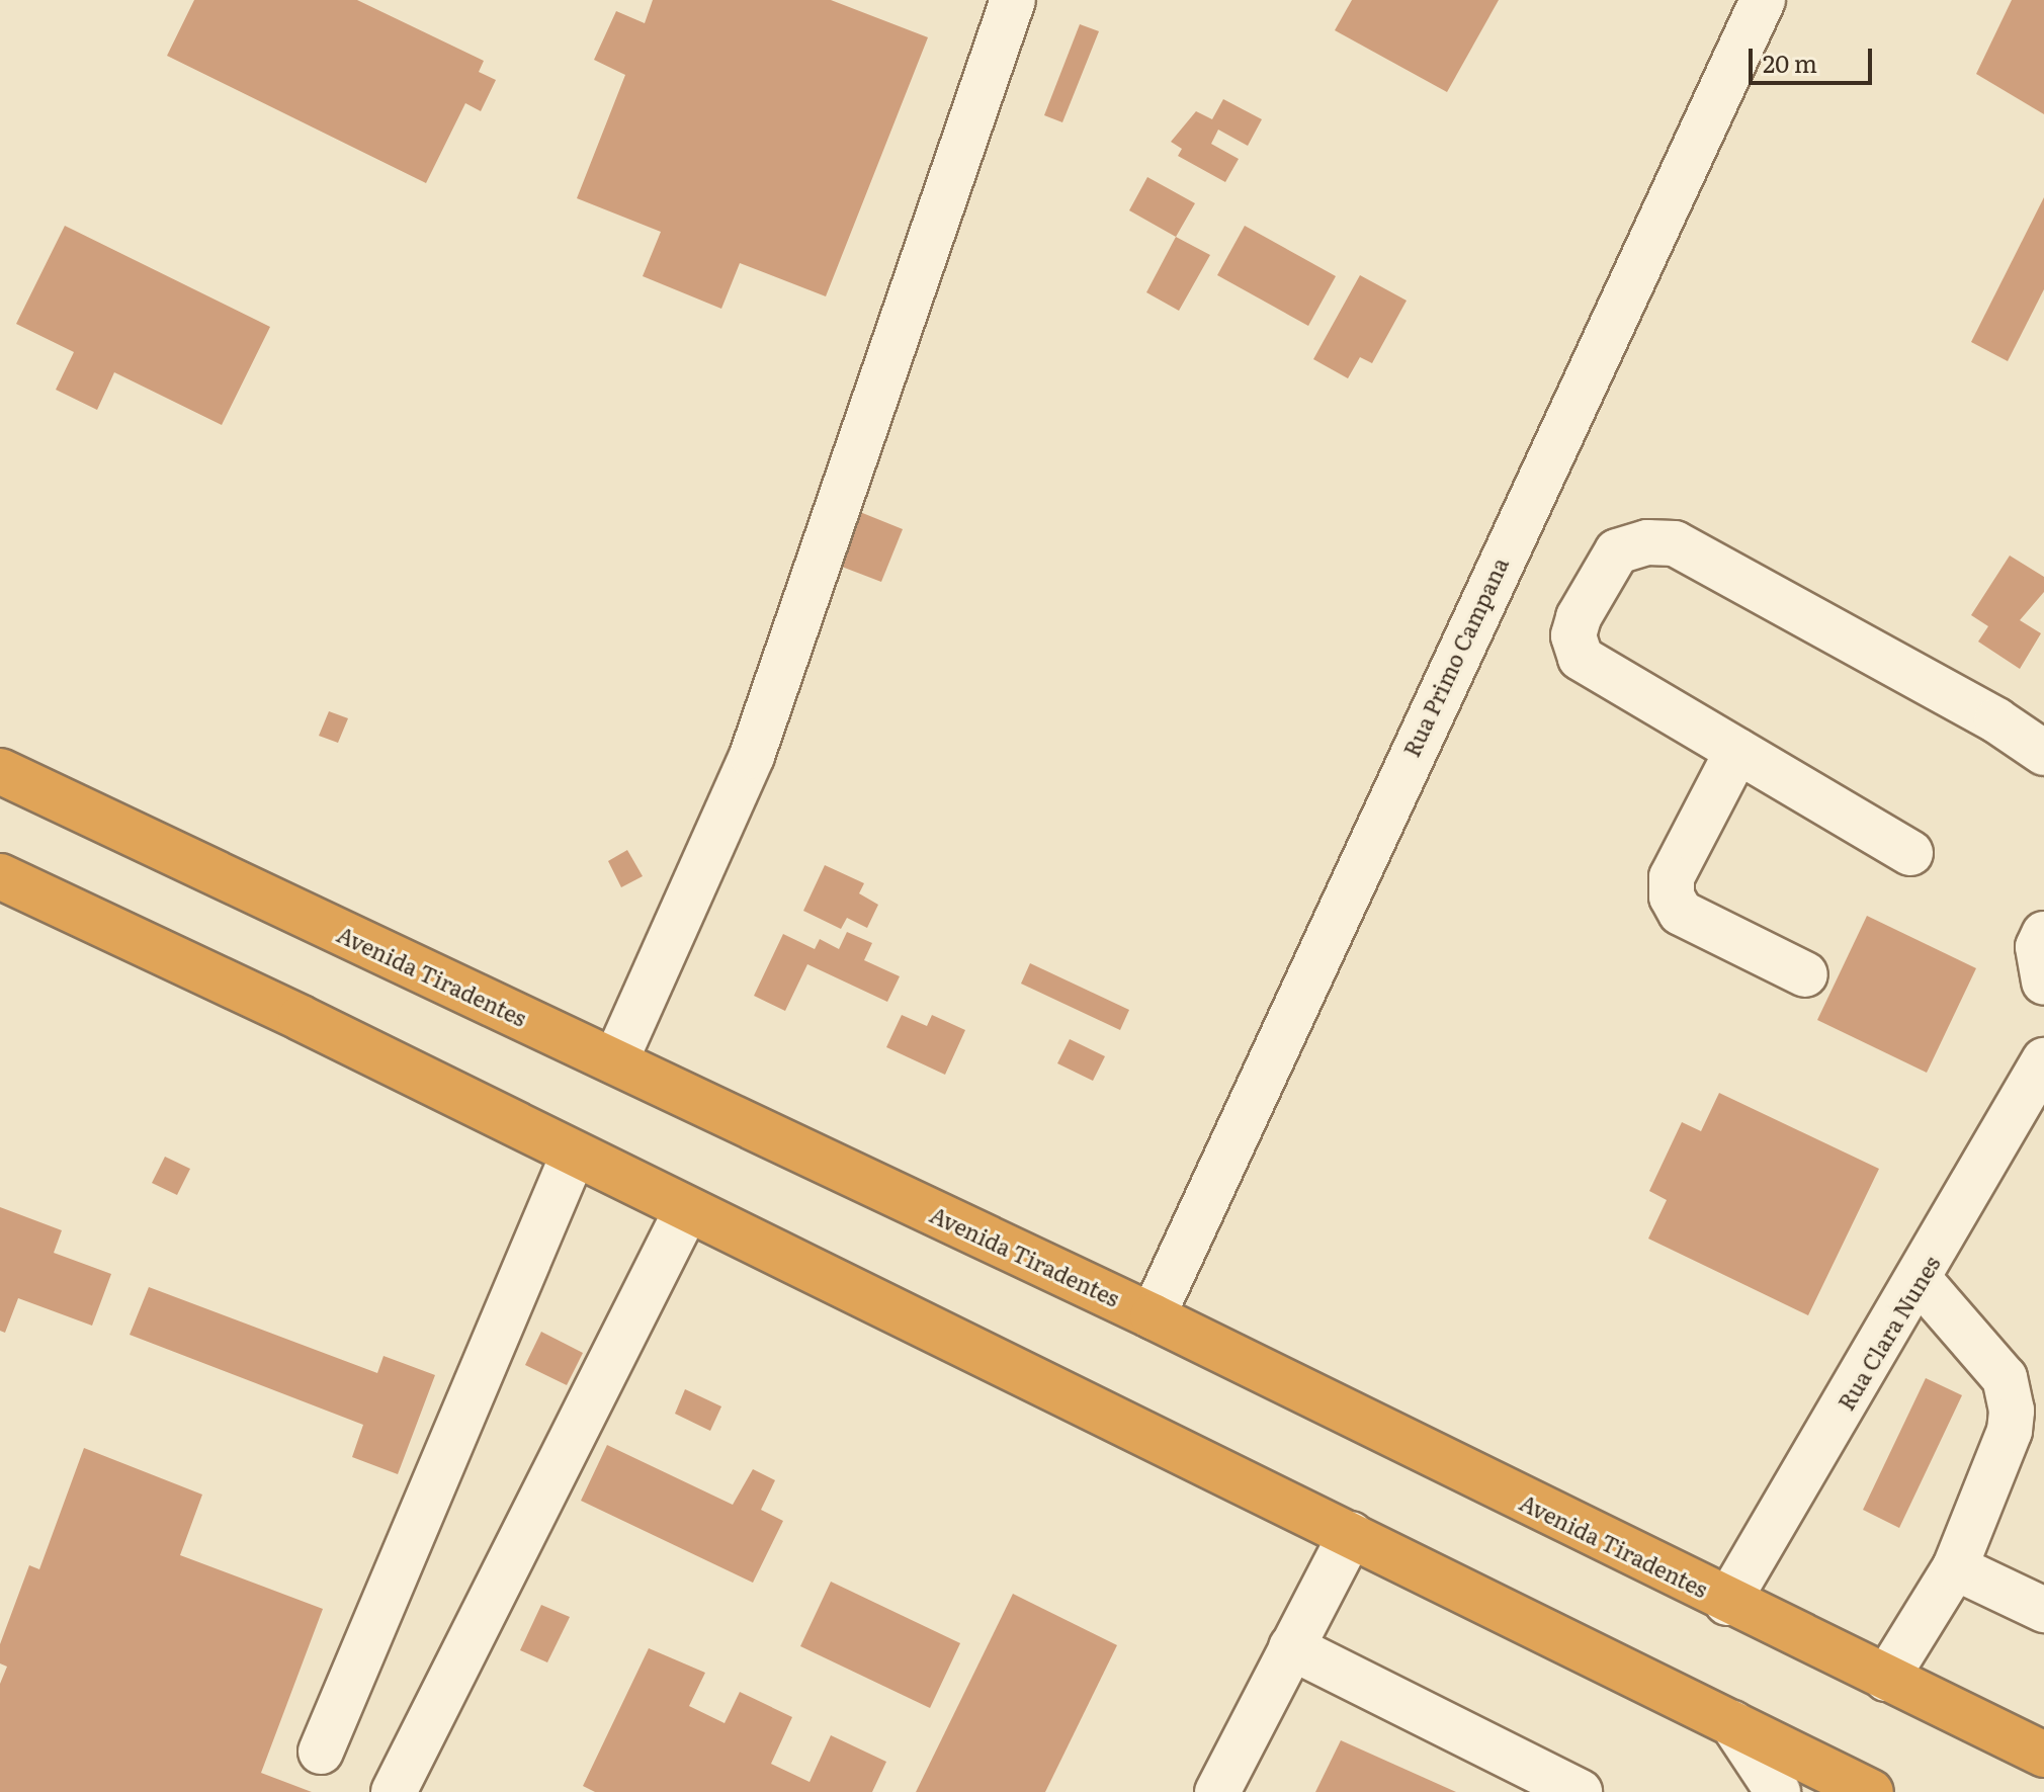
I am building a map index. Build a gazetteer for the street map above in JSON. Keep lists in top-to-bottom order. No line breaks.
{"streets":{"highway":["Avenida Tiradentes"],"street":["Rua Primo Campana","Rua Clara Nunes"]},"crossings":[["Rua Primo Campana","Avenida Tiradentes"],["Avenida Tiradentes","Rua Clara Nunes"]],"scale_bar":"20 m"}
